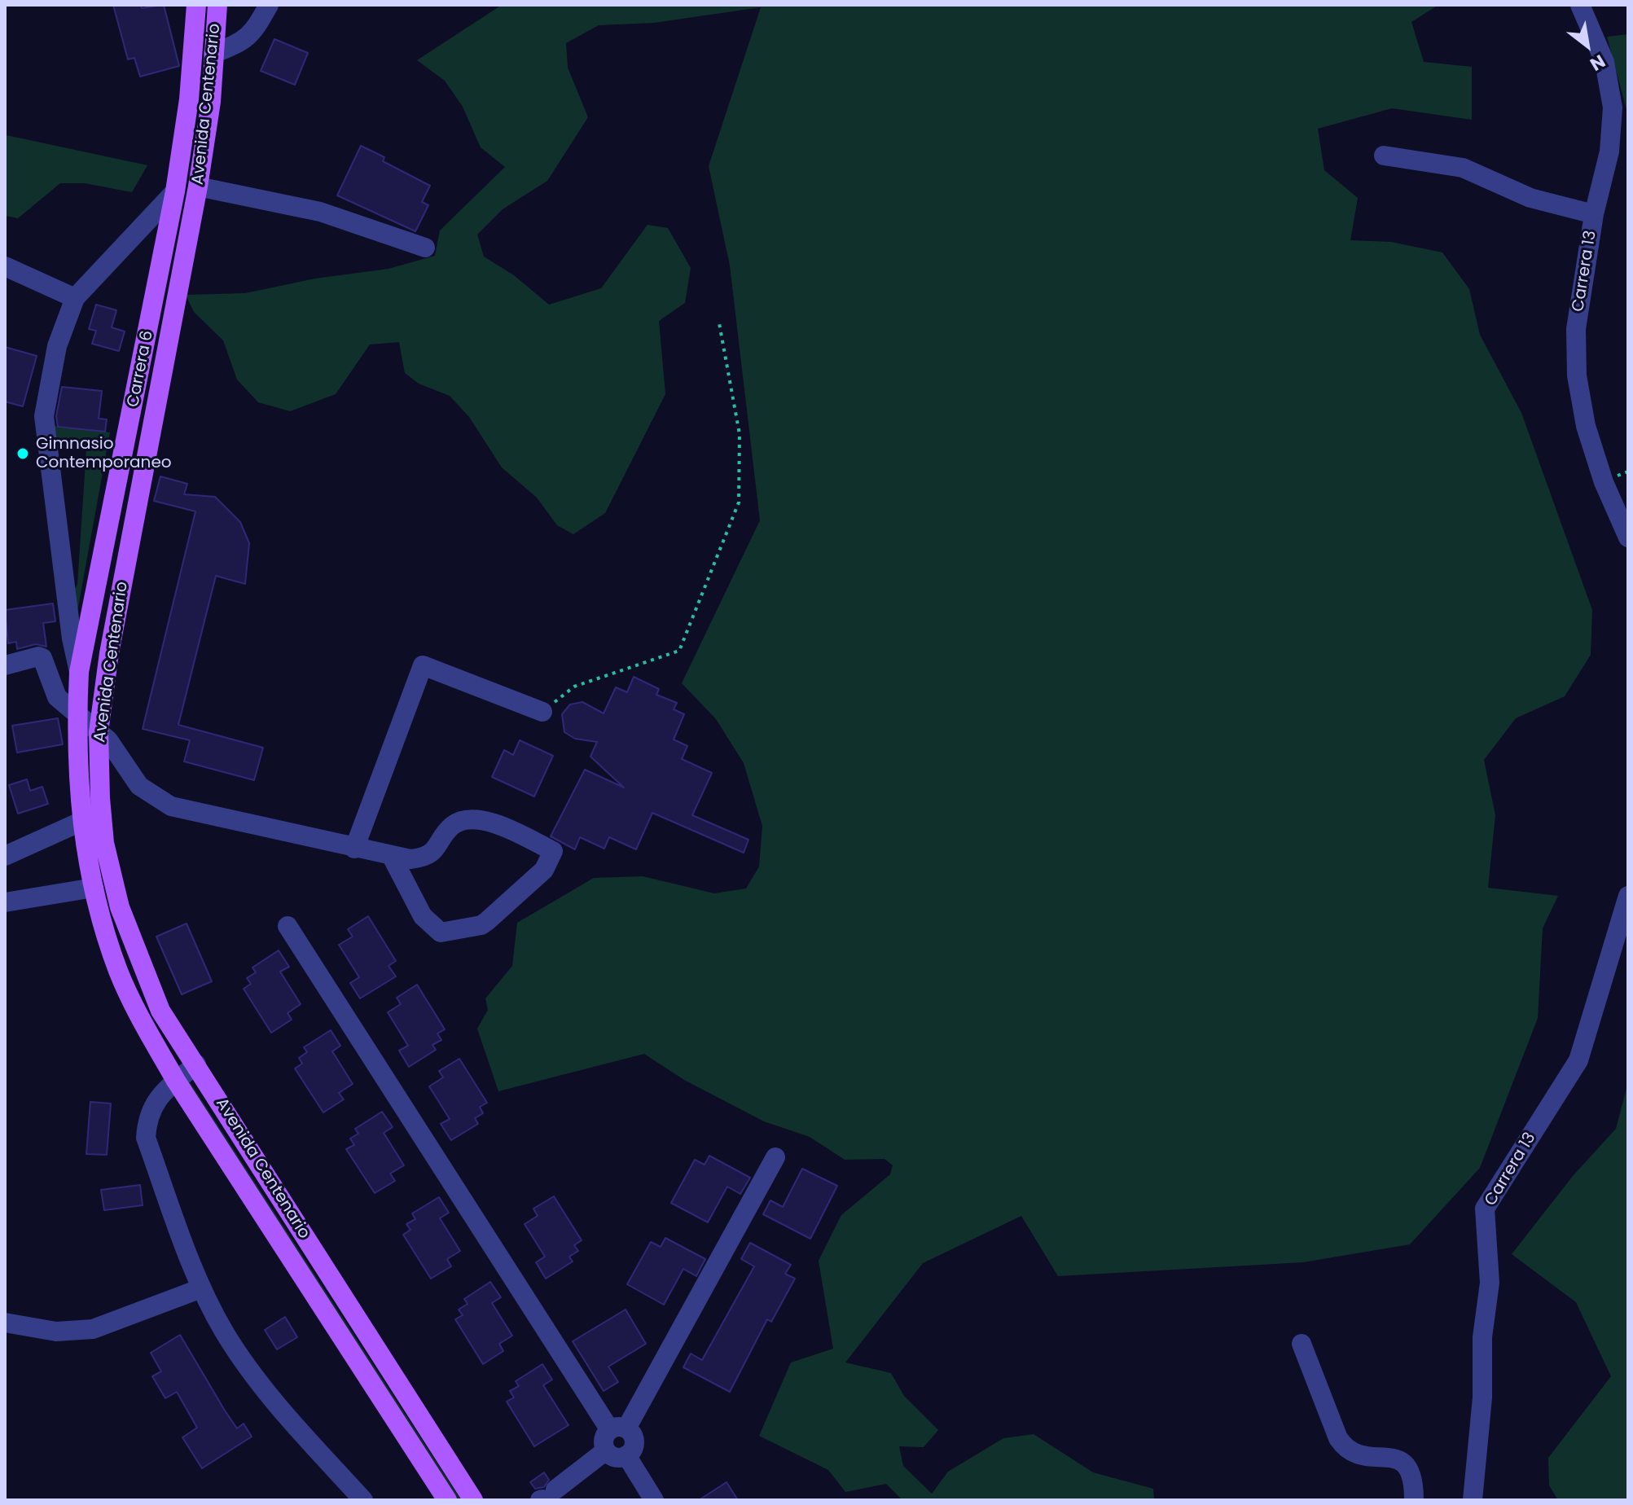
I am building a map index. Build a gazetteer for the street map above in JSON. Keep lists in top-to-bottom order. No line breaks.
{"streets":{"main road":["Avenida Centenario","Carrera 6"],"street":["Carrera 13"]},"places":["Gimnasio Contemporaneo"],"north":"bottom right"}
